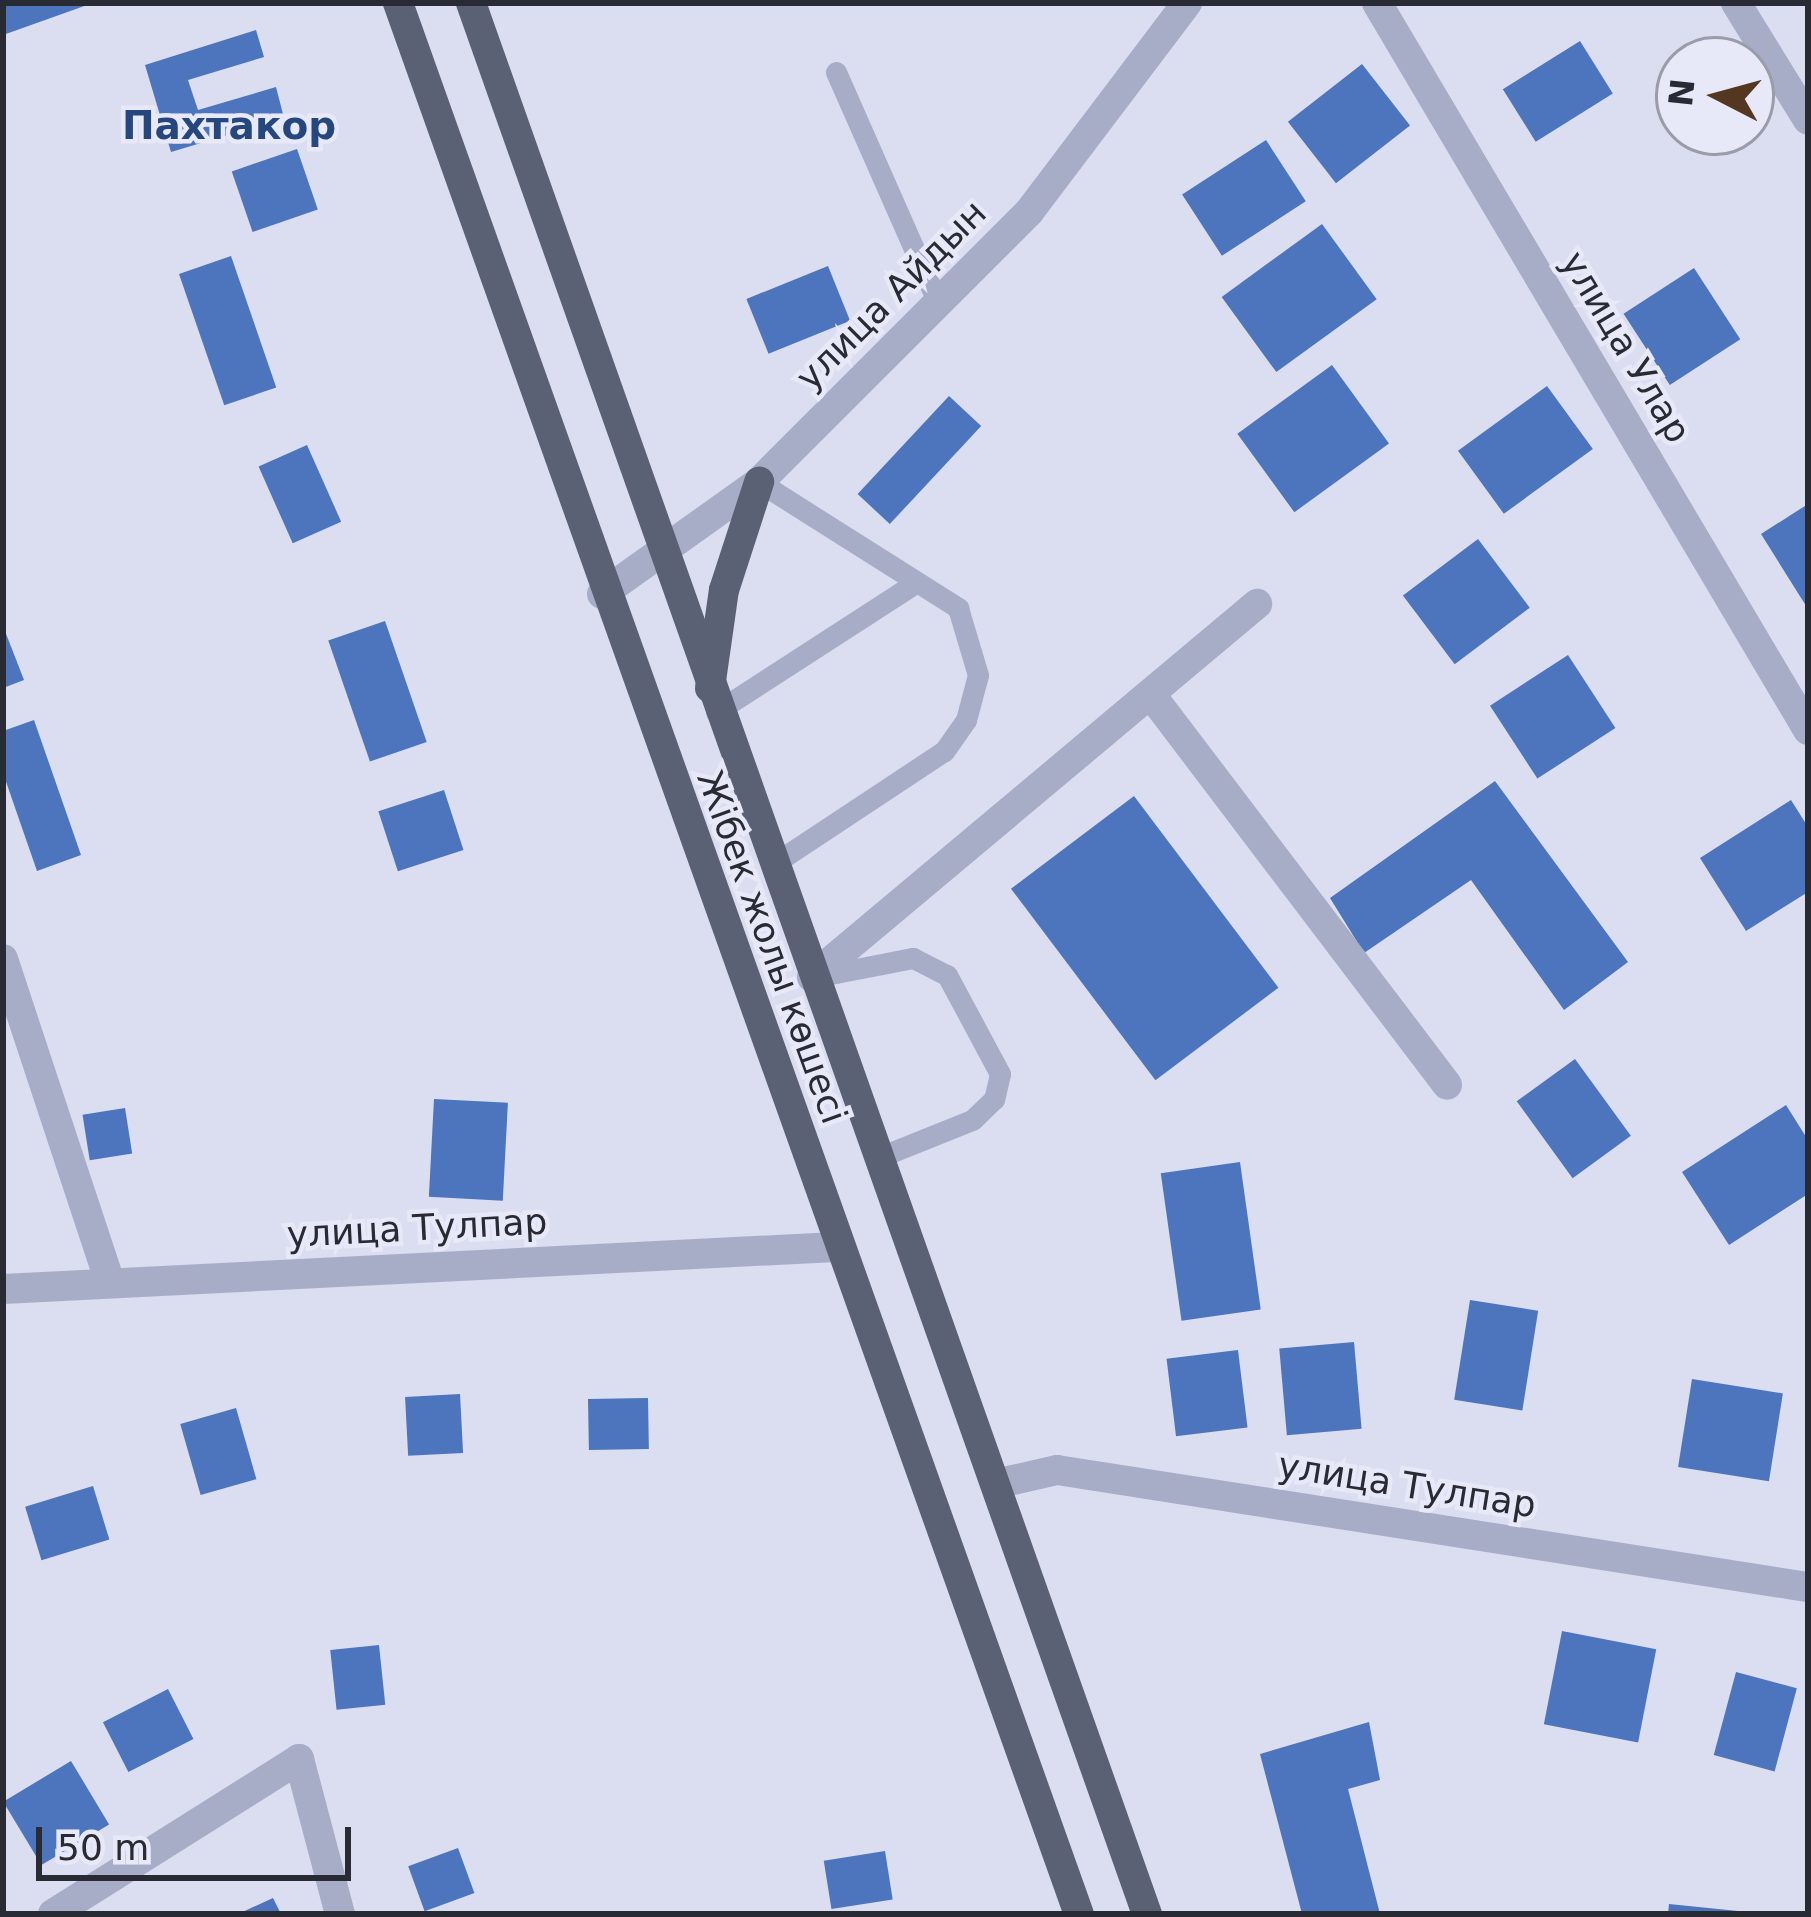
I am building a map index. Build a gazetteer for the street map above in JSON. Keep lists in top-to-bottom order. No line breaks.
{"streets":{"main road":["Жібек жолы көшесі"],"street":["улица Айдын","улица Улар","улица Тулпар"]},"crossings":[["улица Айдын","Жібек жолы көшесі"],["Жібек жолы көшесі","улица Тулпар"]],"districts":["Пахтакор"],"scale_bar":"50 m","north":"left"}
